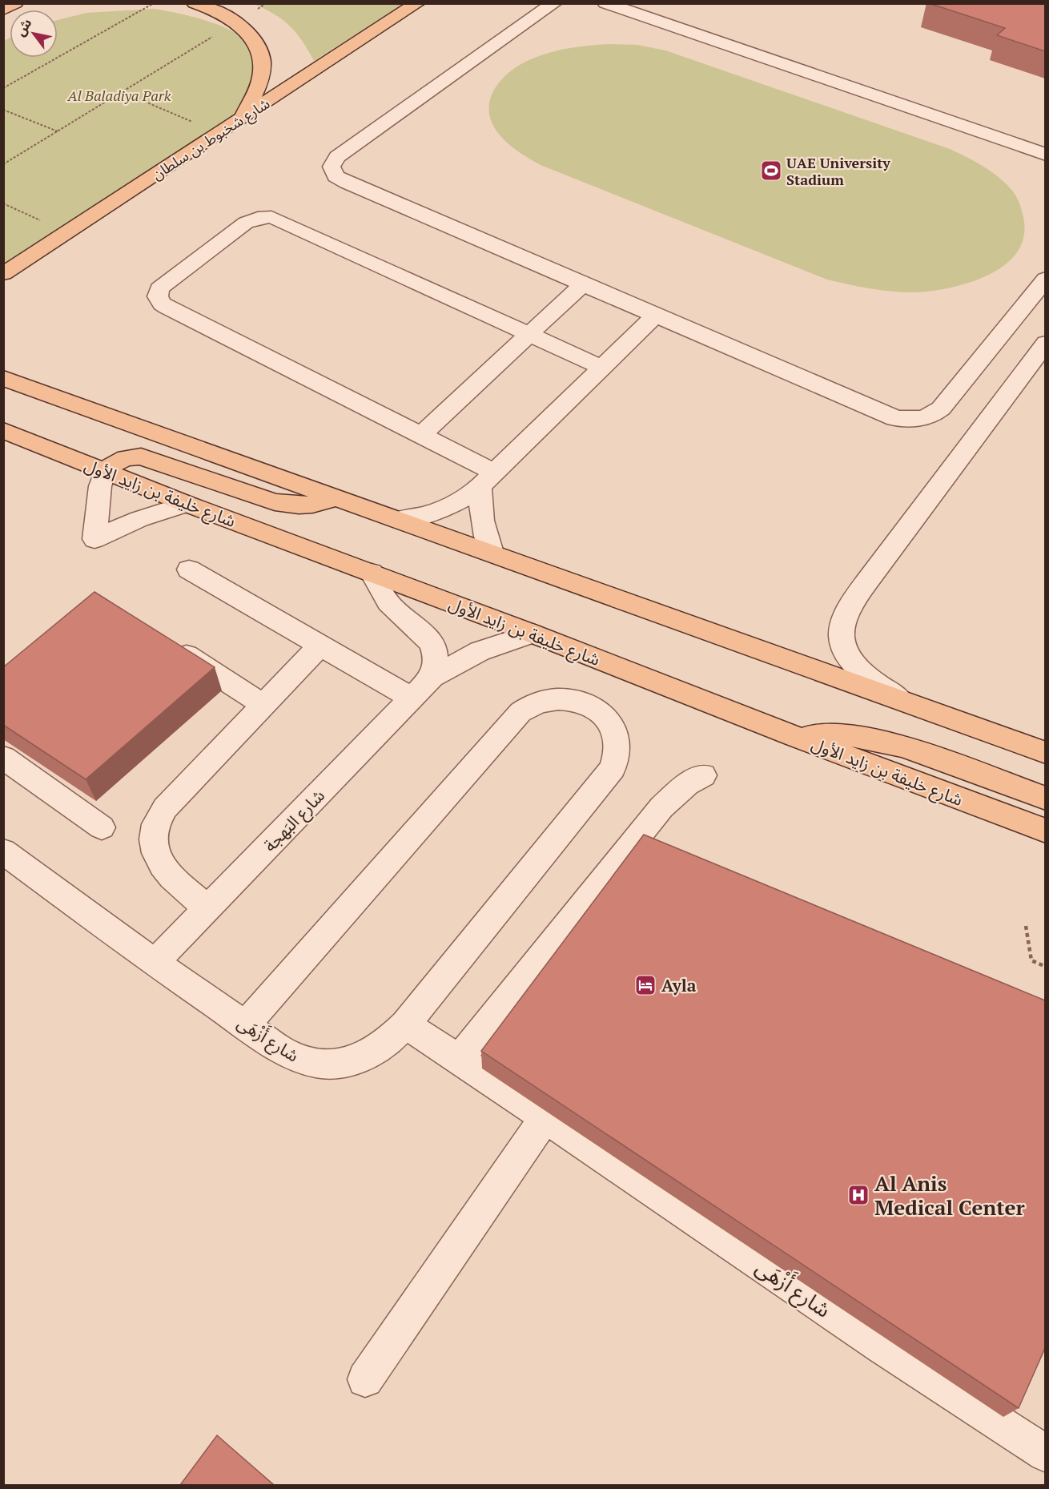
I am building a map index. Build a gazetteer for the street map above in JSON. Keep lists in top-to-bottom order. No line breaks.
{"streets":{"main road":["شارع شخبوط بن سلطان","شارع خليفة بن زايد الأول"],"lane":["شارع البَهجة","شارع أَزْهَى"]},"crossings":[["شارع خليفة بن زايد الأول","شارع البَهجة"],["شارع البَهجة","شارع أَزْهَى"]],"parks":["Al Baladiya Park"],"places":{"sports":["UAE University Stadium"],"hotel":["Ayla"],"hospital":["Al Anis Medical Center"]},"north":"top left"}
